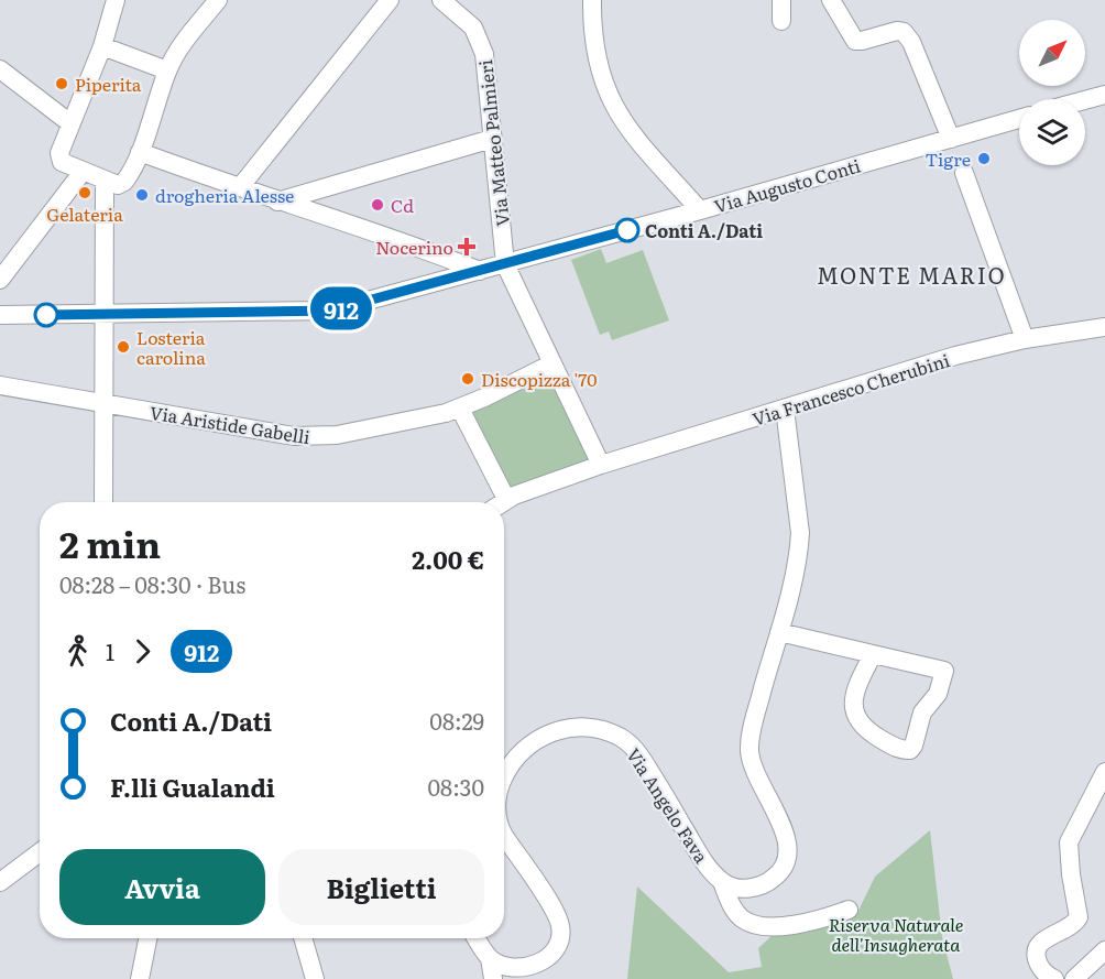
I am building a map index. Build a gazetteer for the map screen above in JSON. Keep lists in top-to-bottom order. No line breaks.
{"streets":{"street":["Via Matteo Palmieri","Via Augusto Conti","Via Francesco Cherubini","Via Aristide Gabelli","Via Angelo Fava"]},"crossings":[["Via Matteo Palmieri","Via Augusto Conti"],["Via Matteo Palmieri","Via Francesco Cherubini"],["Via Matteo Palmieri","Via Aristide Gabelli"]],"districts":["MONTE MARIO"],"parks":["Riserva Naturale dell'Insugherata"],"places":{"other":["Piperita","Tigre","Gelateria","drogheria Alesse","Cd","Conti A./Dati","Losteria carolina","Discopizza '70"],"health":["Nocerino"]},"lines":["bus line 912"],"north":"top right","page":{"on_map":"912","heading":["2 min","08:28 – 08:30 · Bus","2.00 €"],"legs":["1","912"],"list":[{"name":"Conti A./Dati","value":"08:29"},{"name":"F.lli Gualandi","value":"08:30"}],"buttons":["Avvia","Biglietti"]}}
